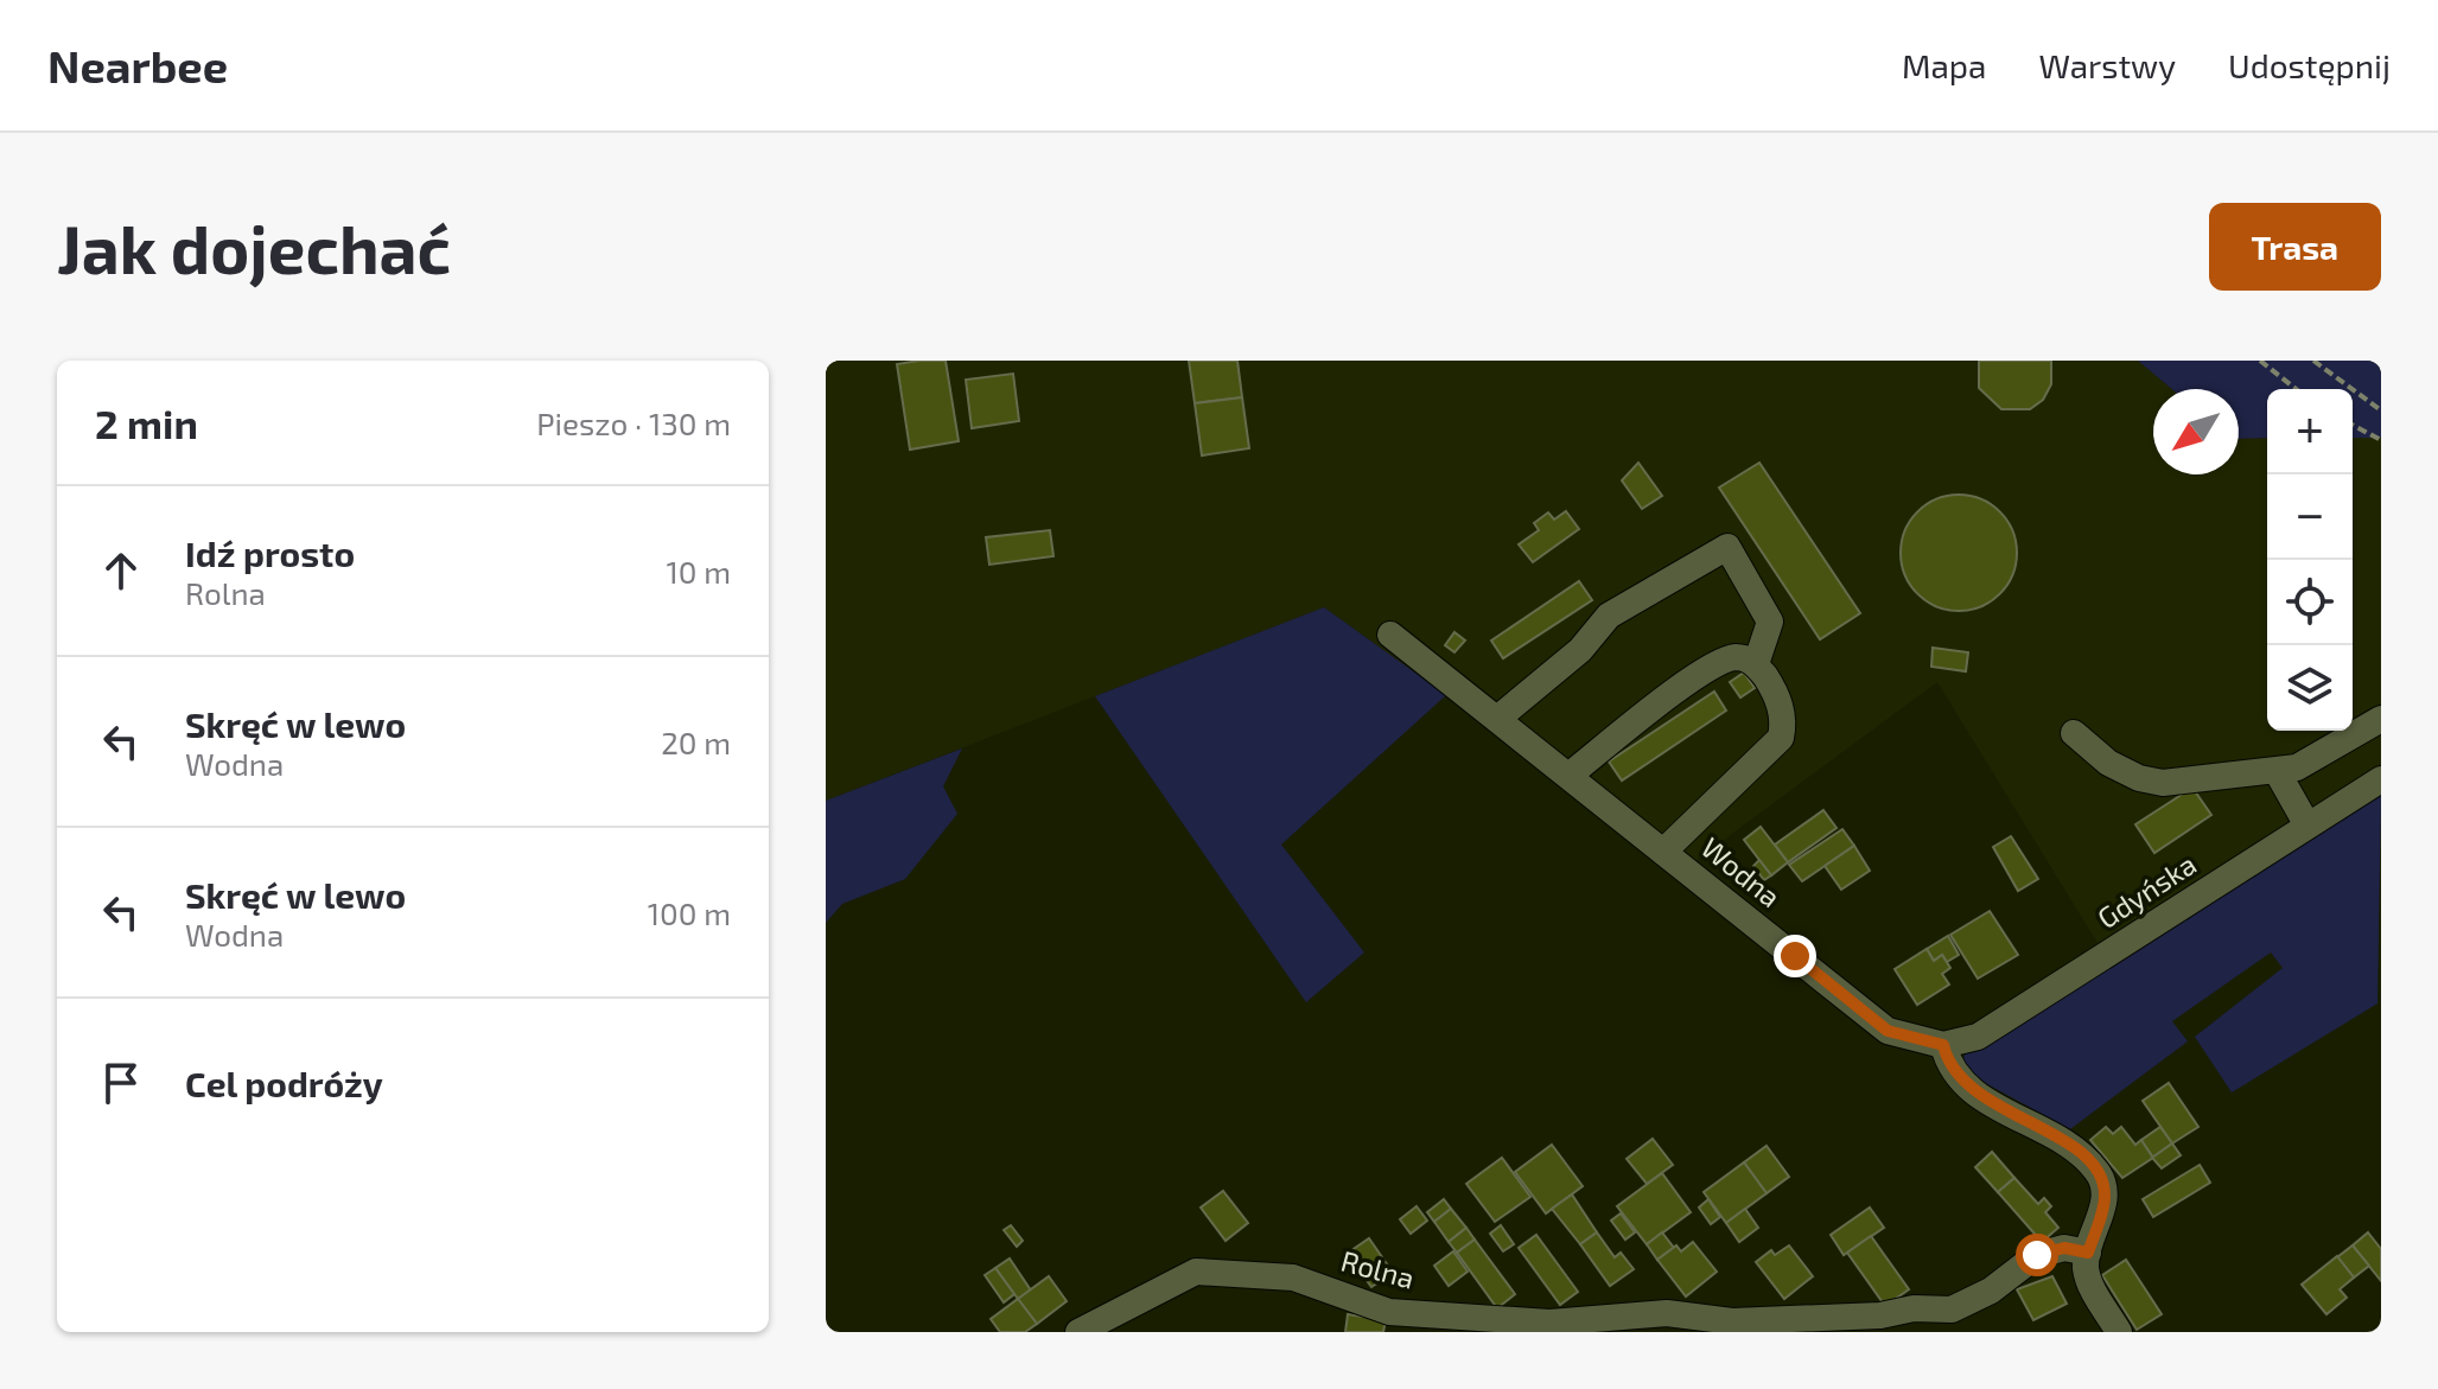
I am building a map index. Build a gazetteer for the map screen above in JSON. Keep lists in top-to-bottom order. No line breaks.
{"streets":{"street":["Wodna","Gdyńska","Rolna"]},"crossings":[["Wodna","Gdyńska"]],"north":"bottom left","page":{"header":"Nearbee","nav":["Mapa","Warstwy","Udostępnij"],"buttons":"Trasa","title":"Jak dojechać","heading":["2 min","Pieszo · 130 m"],"map_buttons":["+","−"],"list":[["Idź prosto","Rolna","10 m"],["Skręć w lewo","Wodna","20 m"],["Skręć w lewo","Wodna","100 m"],"Cel podróży"]}}
